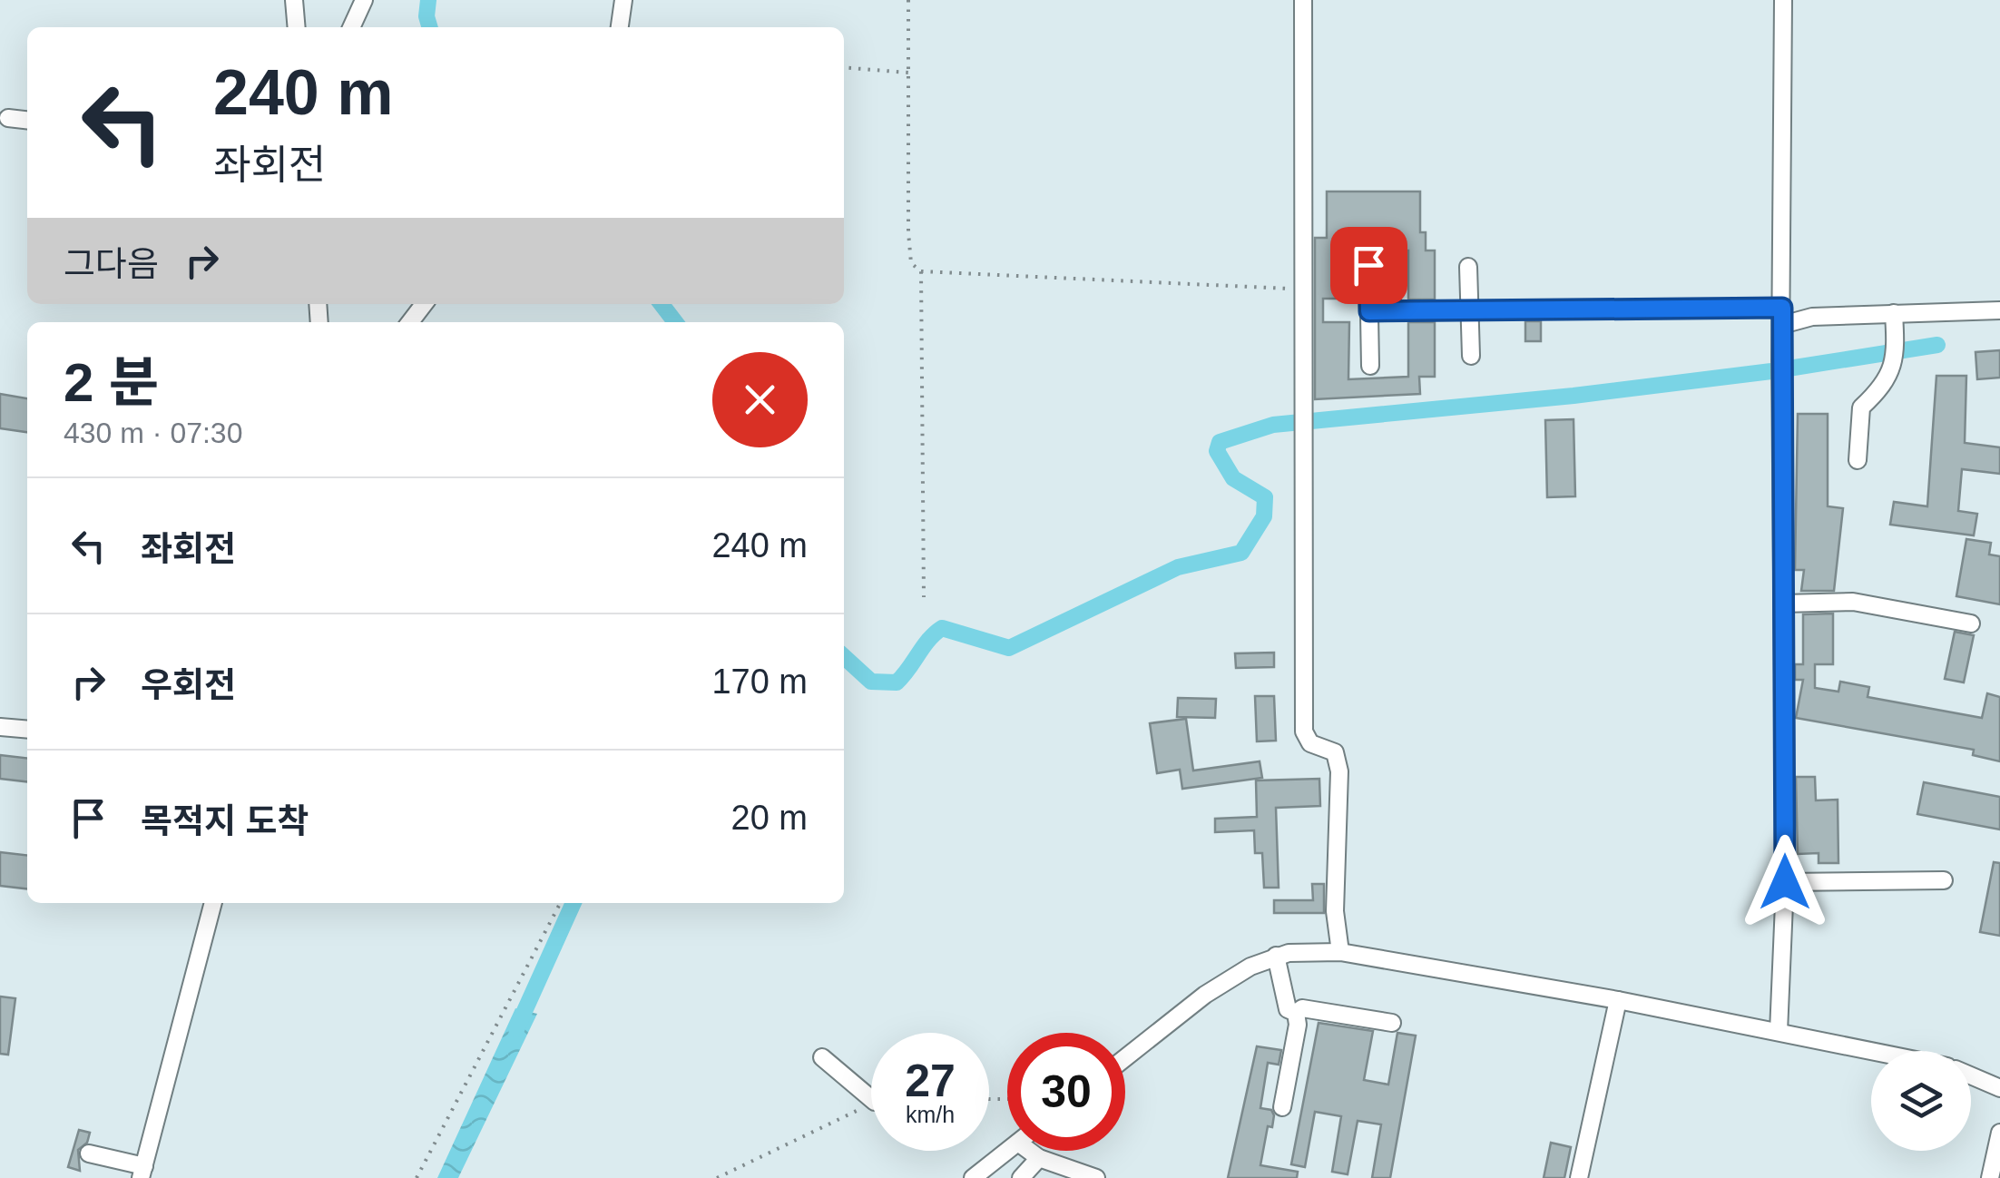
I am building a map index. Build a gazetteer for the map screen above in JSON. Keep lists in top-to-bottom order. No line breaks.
{"page":{"turn":["240 m","좌회전"],"then":"그다음","heading":["2 분","430 m · 07:30"],"list":[{"name":"좌회전","value":"240 m"},{"name":"우회전","value":"170 m"},{"name":"목적지 도착","value":"20 m"}],"speed":"27 km/h","limit":"30"}}
